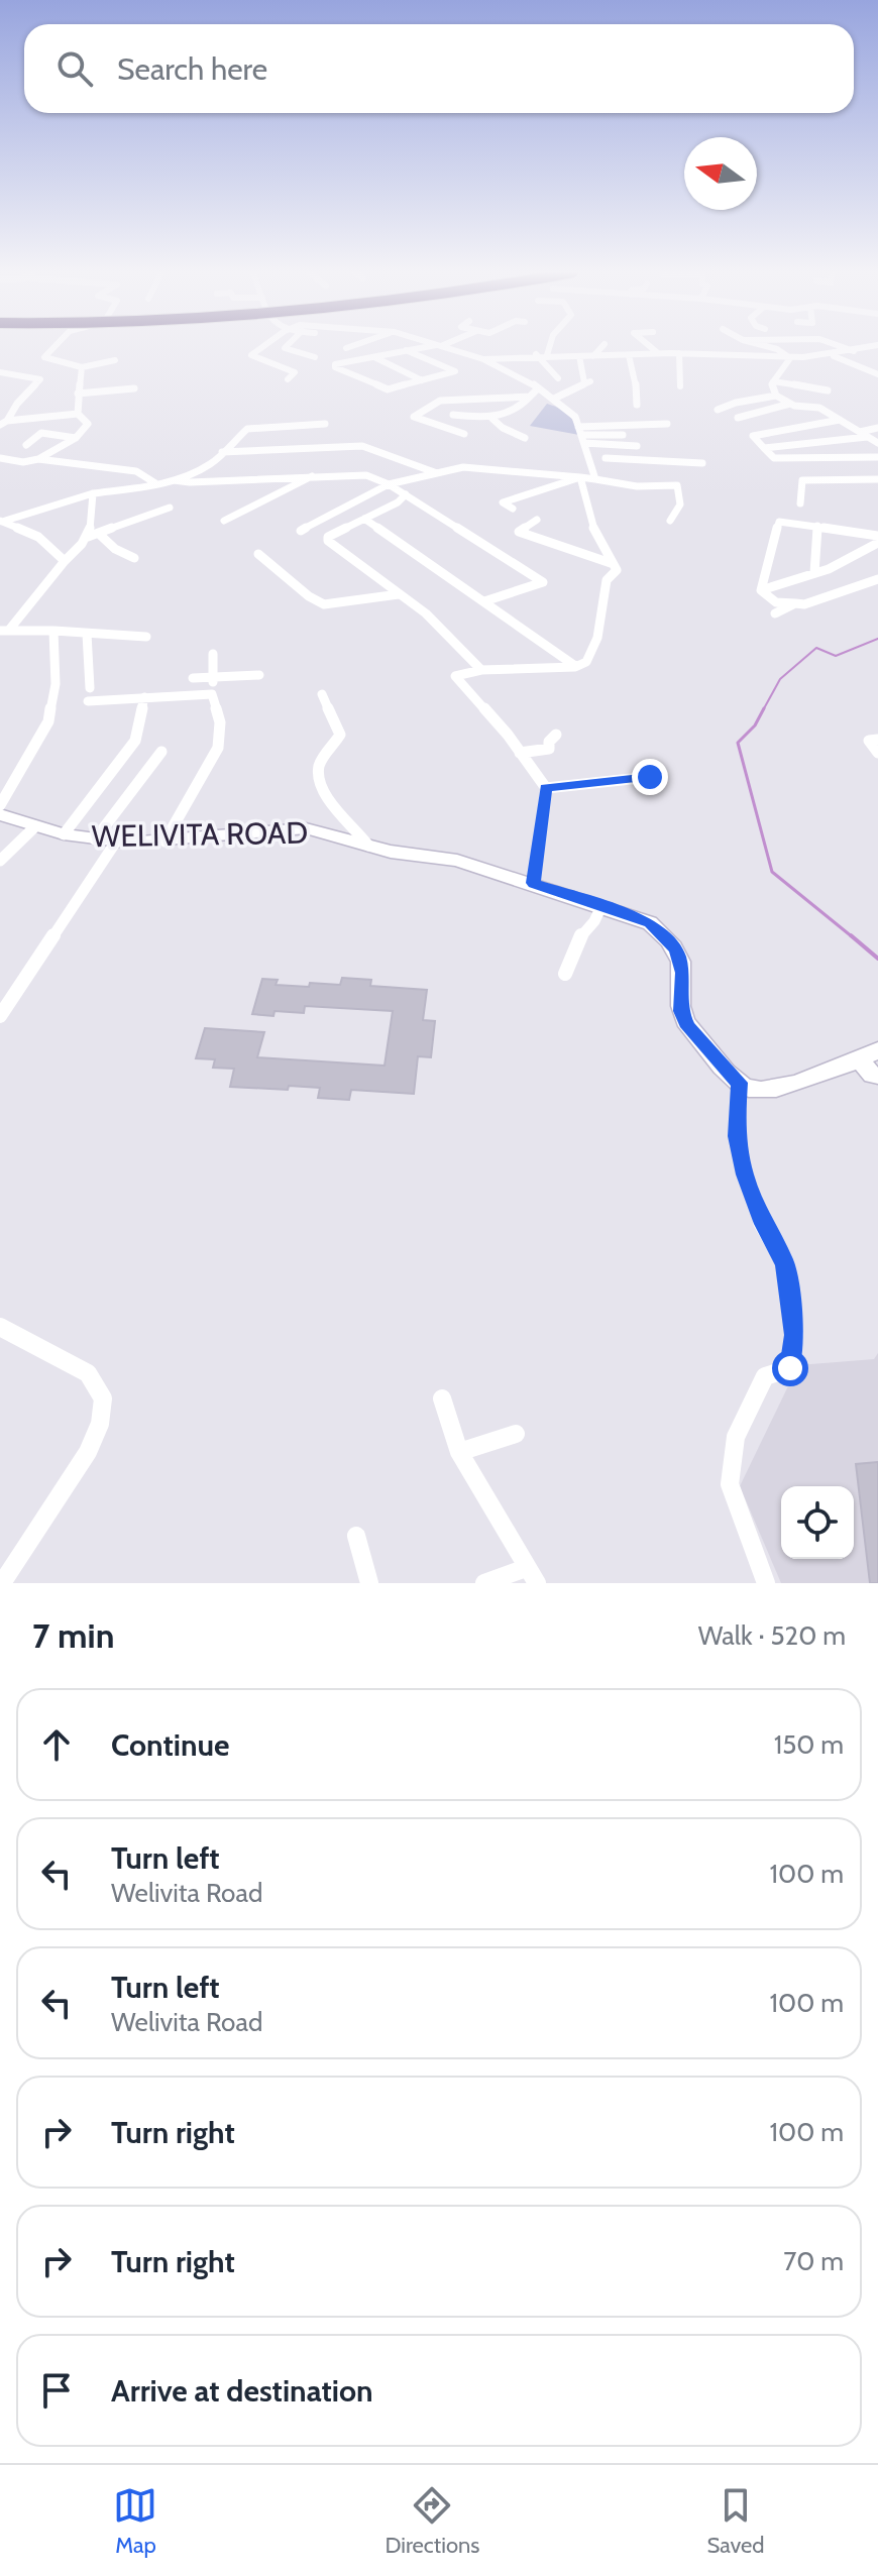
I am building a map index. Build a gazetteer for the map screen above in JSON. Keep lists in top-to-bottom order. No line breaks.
{"streets":{"street":["WELIVITA ROAD"]},"north":"left","page":{"search":"Search here","heading":["7 min","Walk · 520 m"],"list":[["Continue","150 m"],["Turn left","Welivita Road","100 m"],["Turn left","Welivita Road","100 m"],["Turn right","100 m"],["Turn right","70 m"],"Arrive at destination"],"nav":["Map","Directions","Saved"]}}
